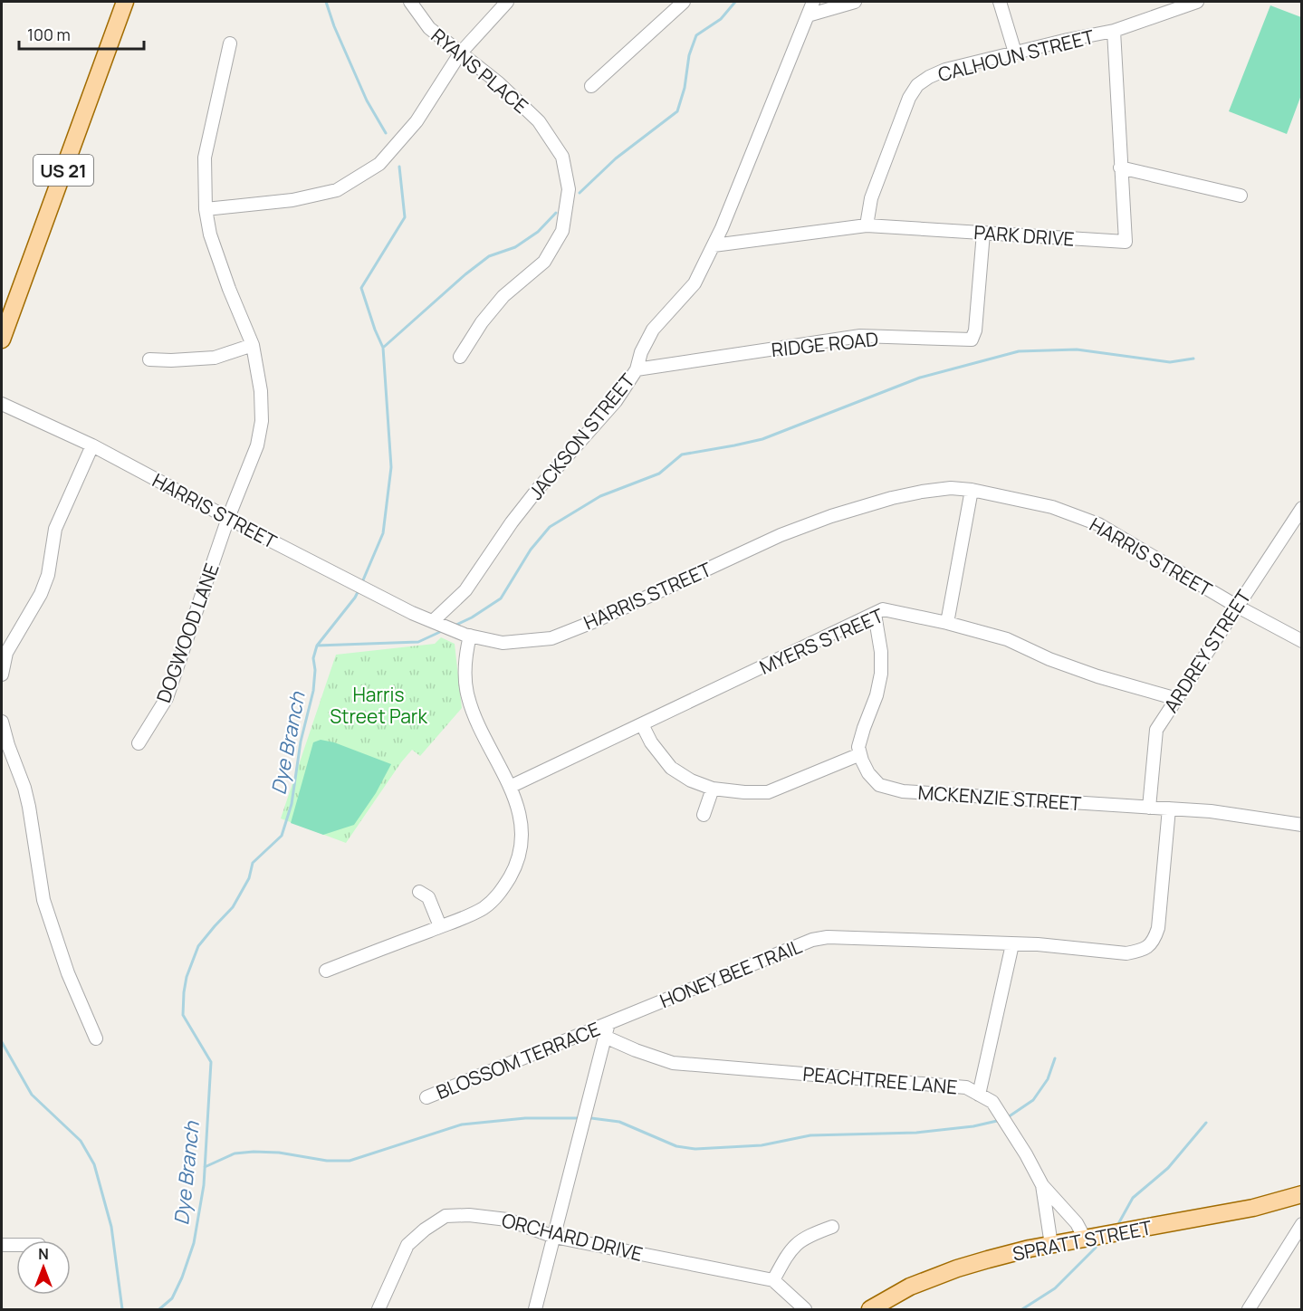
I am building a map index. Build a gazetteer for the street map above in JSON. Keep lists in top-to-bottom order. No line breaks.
{"streets":{"main road":["US 21","SPRATT STREET"],"street":["CALHOUN STREET","RYANS PLACE","PARK DRIVE","RIDGE ROAD","JACKSON STREET","HARRIS STREET","DOGWOOD LANE","MYERS STREET","ARDREY STREET","MCKENZIE STREET","HONEY BEE TRAIL","BLOSSOM TERRACE","PEACHTREE LANE","ORCHARD DRIVE"]},"crossings":[["CALHOUN STREET","PARK DRIVE"],["PARK DRIVE","RIDGE ROAD"],["PARK DRIVE","JACKSON STREET"],["RIDGE ROAD","JACKSON STREET"],["JACKSON STREET","HARRIS STREET"],["HARRIS STREET","DOGWOOD LANE"],["HARRIS STREET","ARDREY STREET"],["MYERS STREET","ARDREY STREET"],["ARDREY STREET","MCKENZIE STREET"],["MCKENZIE STREET","HONEY BEE TRAIL"],["HONEY BEE TRAIL","BLOSSOM TERRACE"],["PEACHTREE LANE","SPRATT STREET"]],"water":["Dye Branch"],"parks":["Harris Street Park"],"scale_bar":"100 m","north":"top"}
